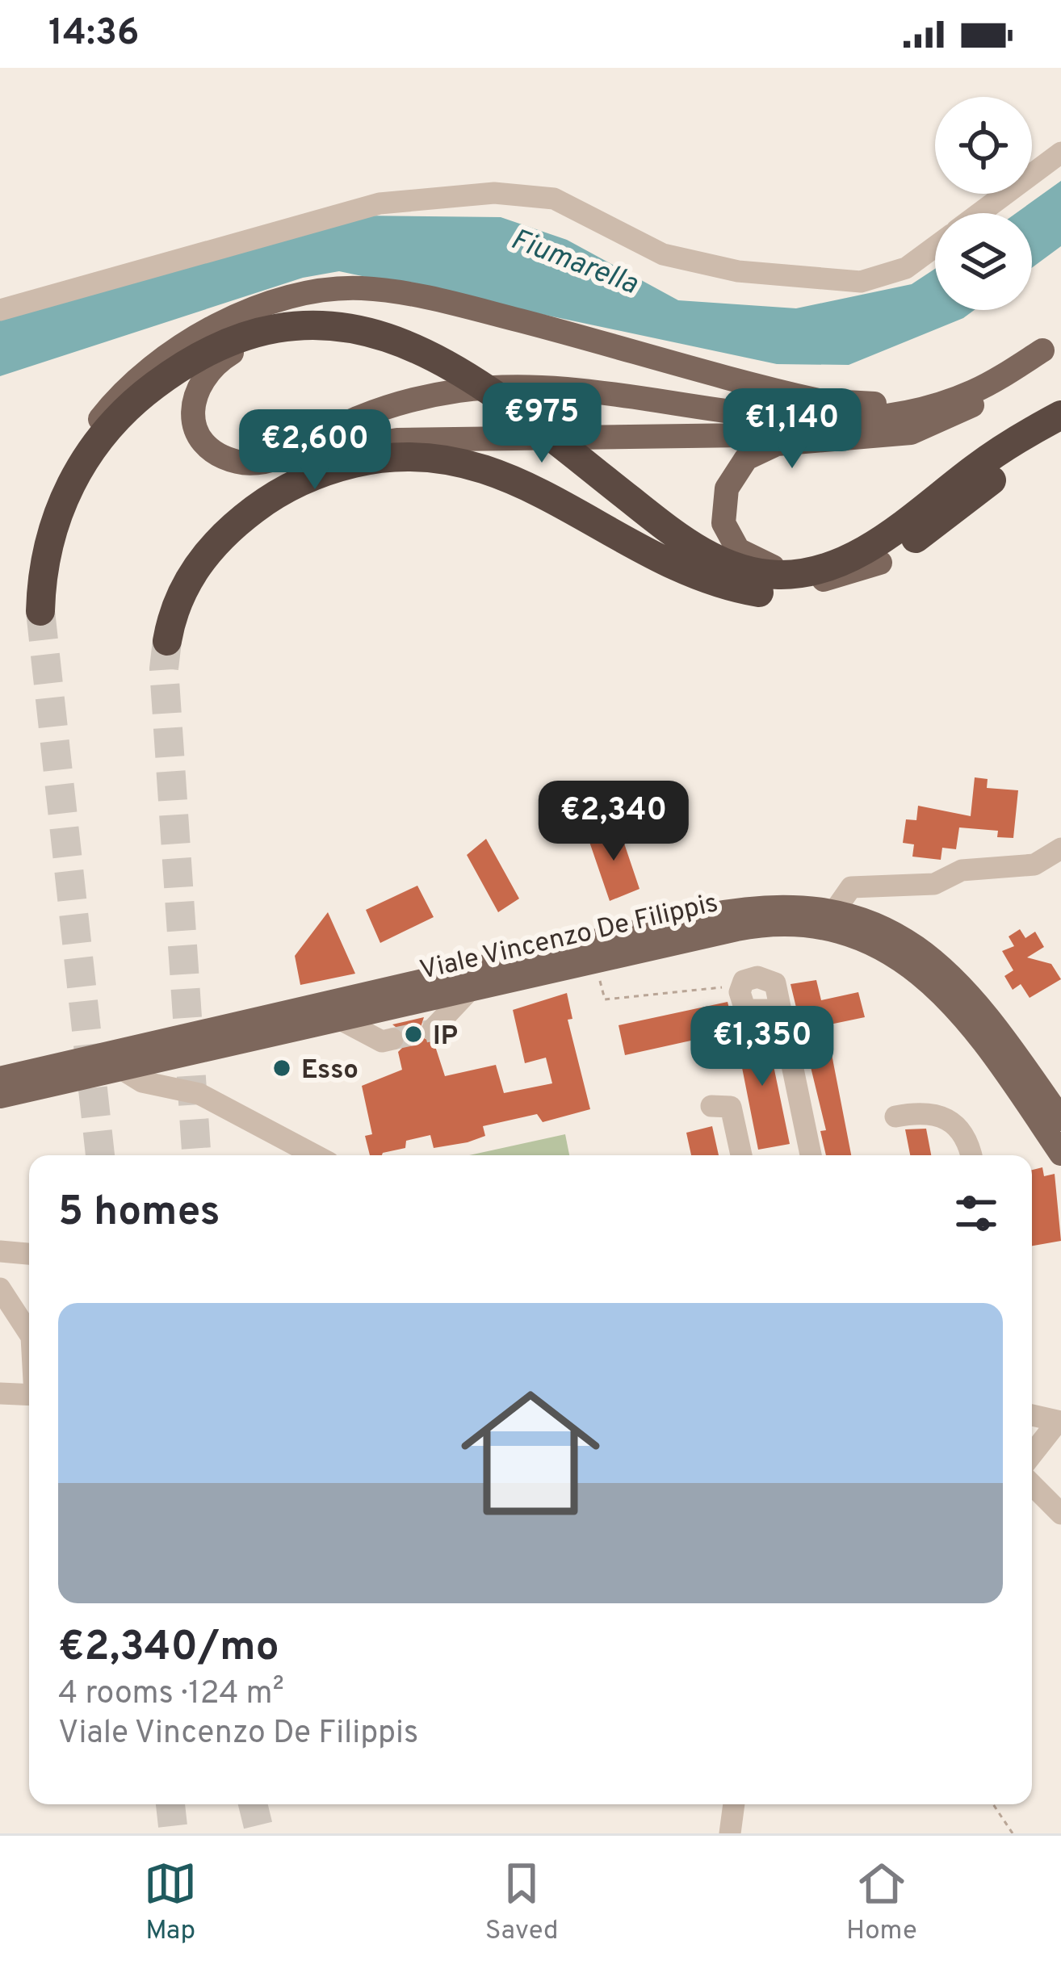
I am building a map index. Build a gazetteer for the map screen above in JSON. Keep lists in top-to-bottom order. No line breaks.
{"streets":{"main road":["Viale Vincenzo De Filippis"]},"water":["Fiumarella"],"places":["IP","Esso"],"page":{"status":"14:36","price":["€975","€1,140","€2,600","€2,340","€1,350"],"heading":"5 homes","list":[{"name":"€2,340/mo","note":"4 rooms · 124 m² · Viale Vincenzo De Filippis"}],"tabs":["Map","Saved","Home"]}}
